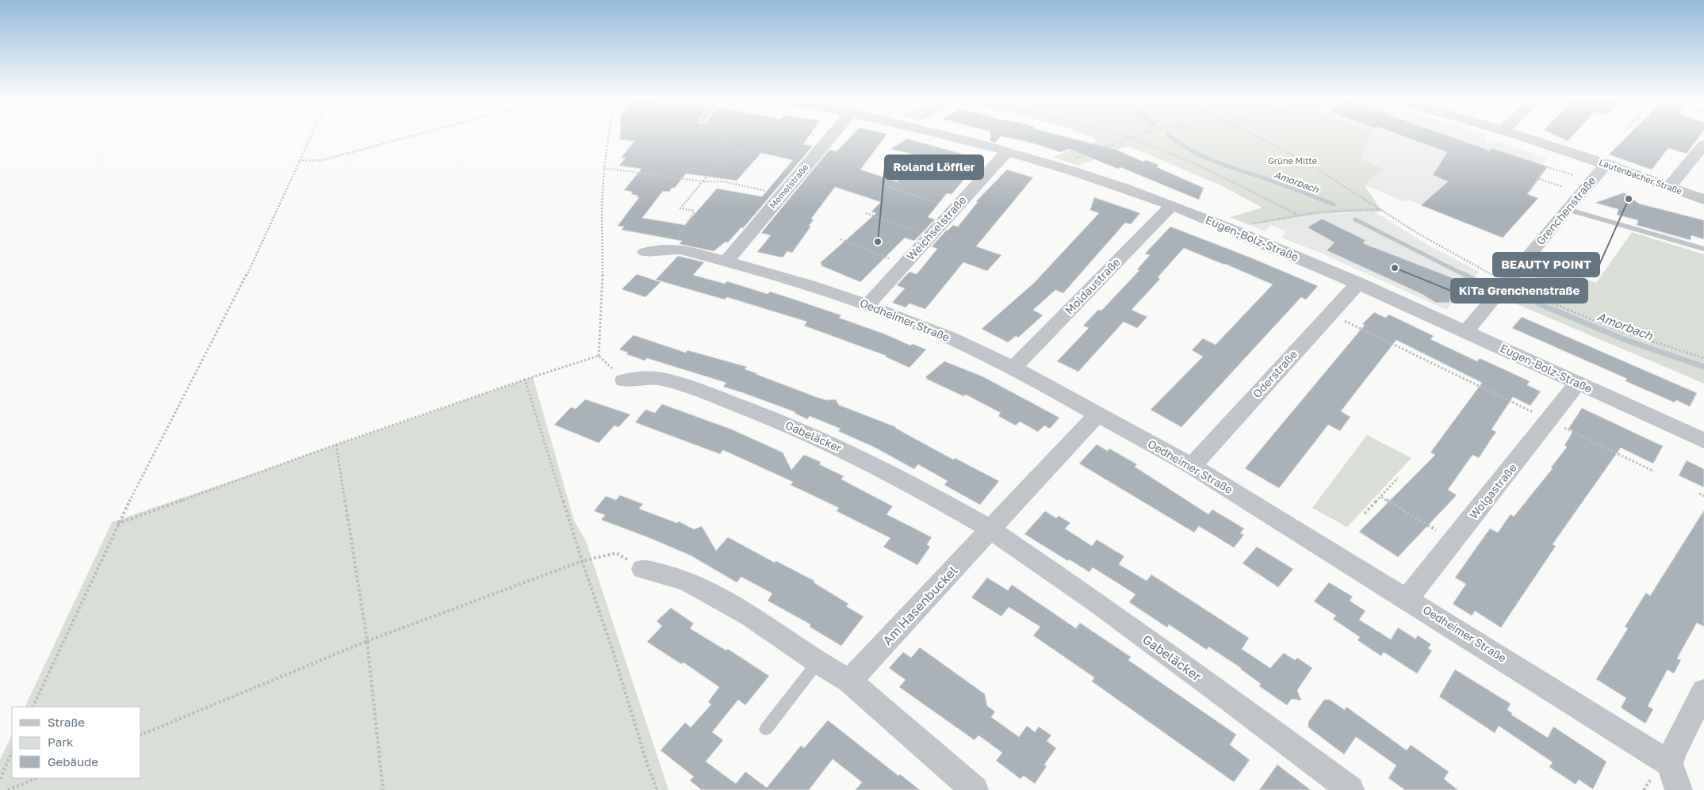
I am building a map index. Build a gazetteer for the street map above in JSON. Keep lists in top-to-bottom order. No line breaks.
{"streets":{"street":["Lautenbacher Straße","Memelstraße","Grenchenstraße","Weichselstraße","Eugen-Bolz-Straße","Moldaustraße","Oedheimer Straße","Oderstraße","Gabeläcker","Wolgastraße","Am Hasenbuckel"]},"crossings":[["Lautenbacher Straße","Grenchenstraße"],["Memelstraße","Oedheimer Straße"],["Grenchenstraße","Eugen-Bolz-Straße"],["Weichselstraße","Eugen-Bolz-Straße"],["Weichselstraße","Oedheimer Straße"],["Eugen-Bolz-Straße","Moldaustraße"],["Eugen-Bolz-Straße","Oderstraße"],["Eugen-Bolz-Straße","Wolgastraße"],["Moldaustraße","Oedheimer Straße"],["Oedheimer Straße","Oderstraße"],["Oedheimer Straße","Wolgastraße"],["Gabeläcker","Am Hasenbuckel"]],"water":["Amorbach"],"parks":["Grüne Mitte"],"places":["BEAUTY POINT","Roland Löffler","KiTa Grenchenstraße"],"legend":["Straße","Park","Gebäude"]}
